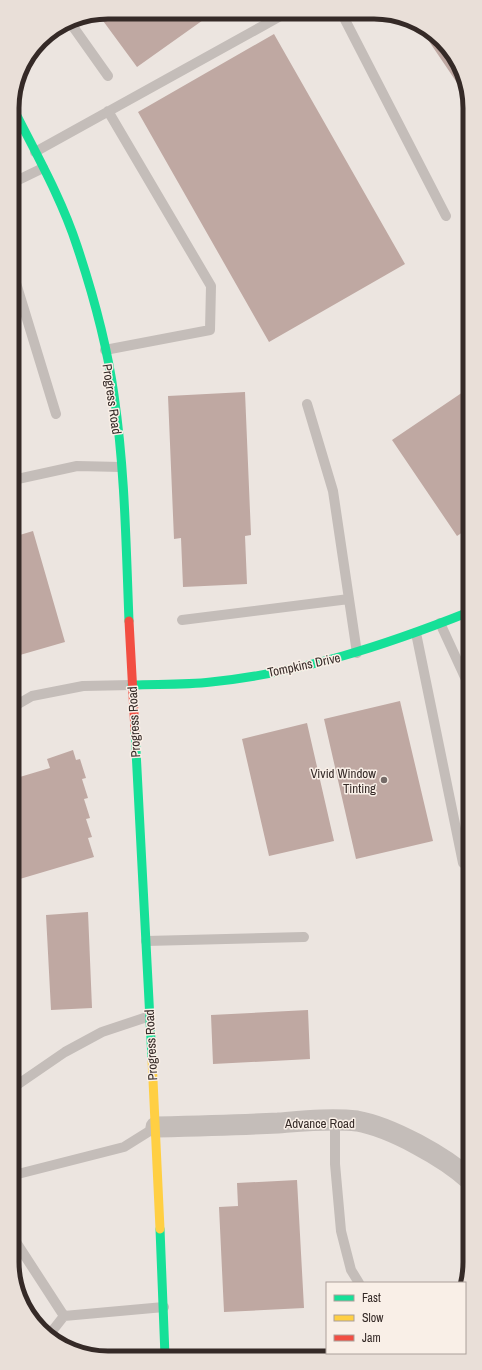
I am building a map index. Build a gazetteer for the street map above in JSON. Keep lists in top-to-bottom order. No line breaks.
{"streets":{"street":["Progress Road","Tompkins Drive","Advance Road"]},"crossings":[["Progress Road","Tompkins Drive"],["Progress Road","Advance Road"]],"places":["Vivid Window Tinting"],"legend":["Fast","Slow","Jam"]}
